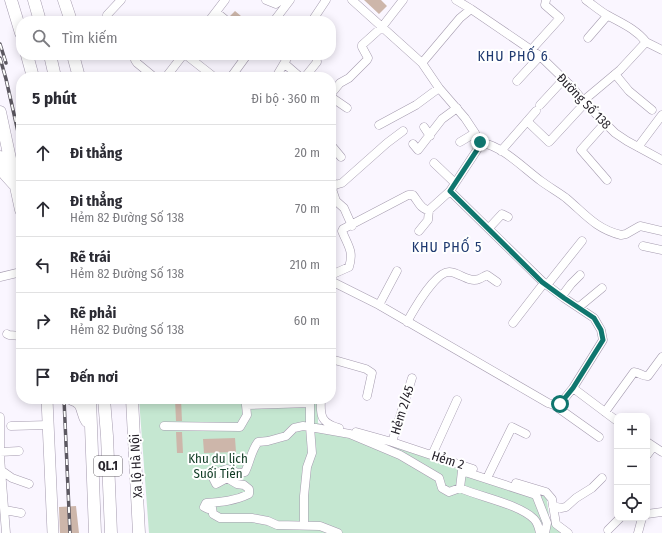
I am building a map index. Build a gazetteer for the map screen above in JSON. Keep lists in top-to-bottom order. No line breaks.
{"streets":{"highway":["QL.1","Xa lộ Hà Nội"],"street":["Đường Số 138","Hẻm 2/45","Hẻm 2"]},"crossings":[["Hẻm 2/45","Hẻm 2"]],"districts":["KHU PHỐ 6","KHU PHỐ 5"],"parks":["Khu du lịch Suối Tiên"],"page":{"search":"Tìm kiếm","heading":["5 phút","Đi bộ · 360 m"],"list":[["Đi thẳng","20 m"],["Đi thẳng","Hẻm 82 Đường Số 138","70 m"],["Rẽ trái","Hẻm 82 Đường Số 138","210 m"],["Rẽ phải","Hẻm 82 Đường Số 138","60 m"],"Đến nơi"],"map_buttons":["+","−"]}}
